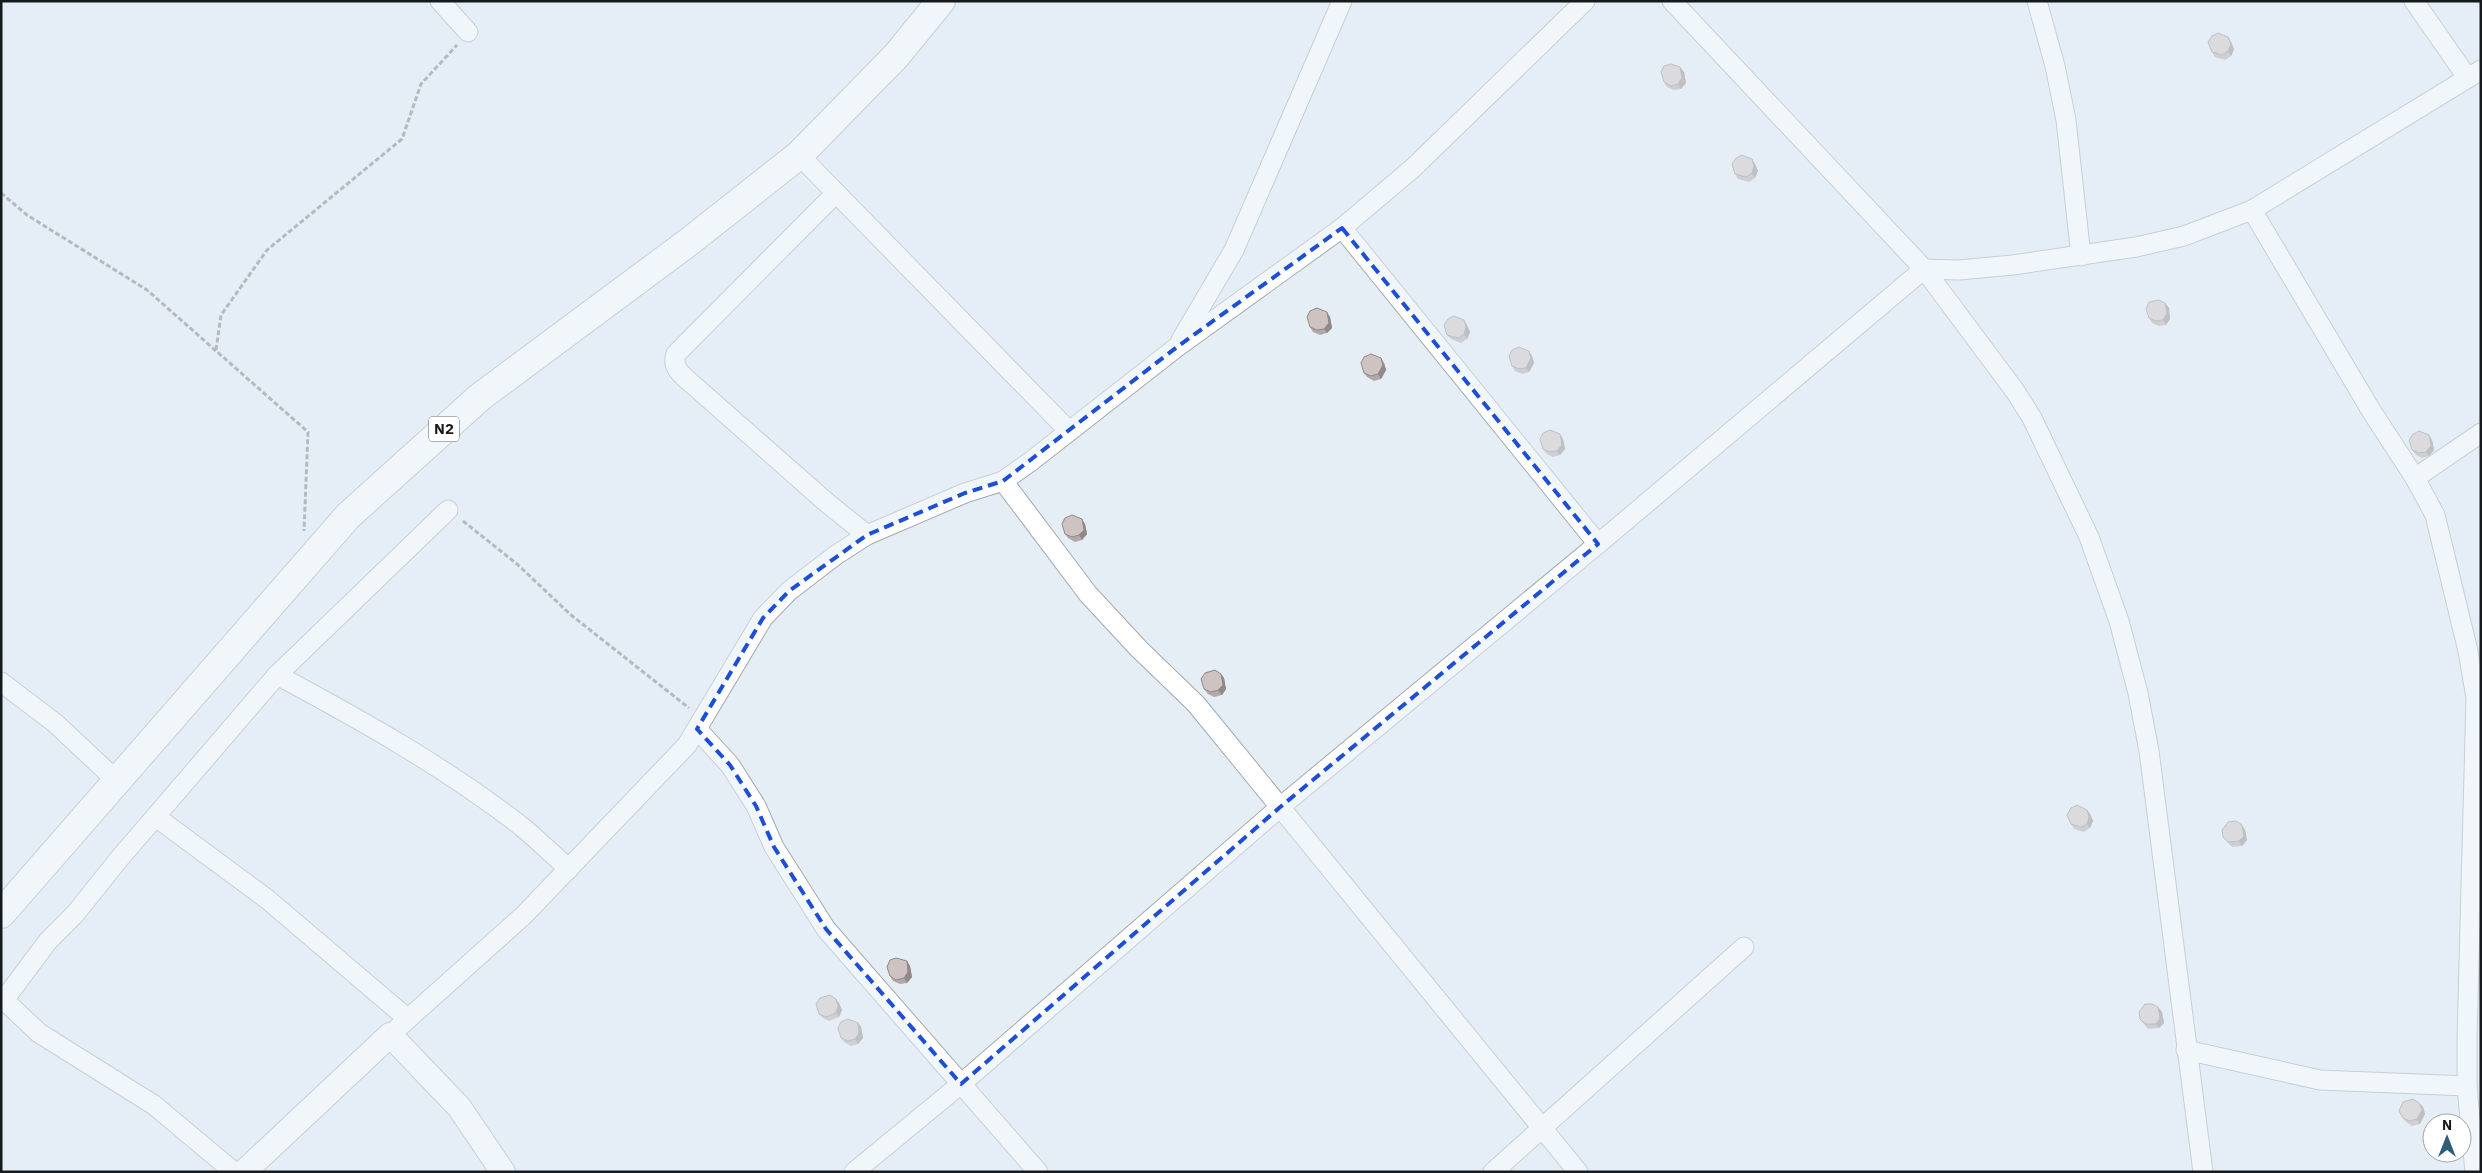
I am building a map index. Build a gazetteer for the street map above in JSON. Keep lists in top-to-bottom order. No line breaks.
{"streets":{"highway":["N2"]},"north":"top"}
